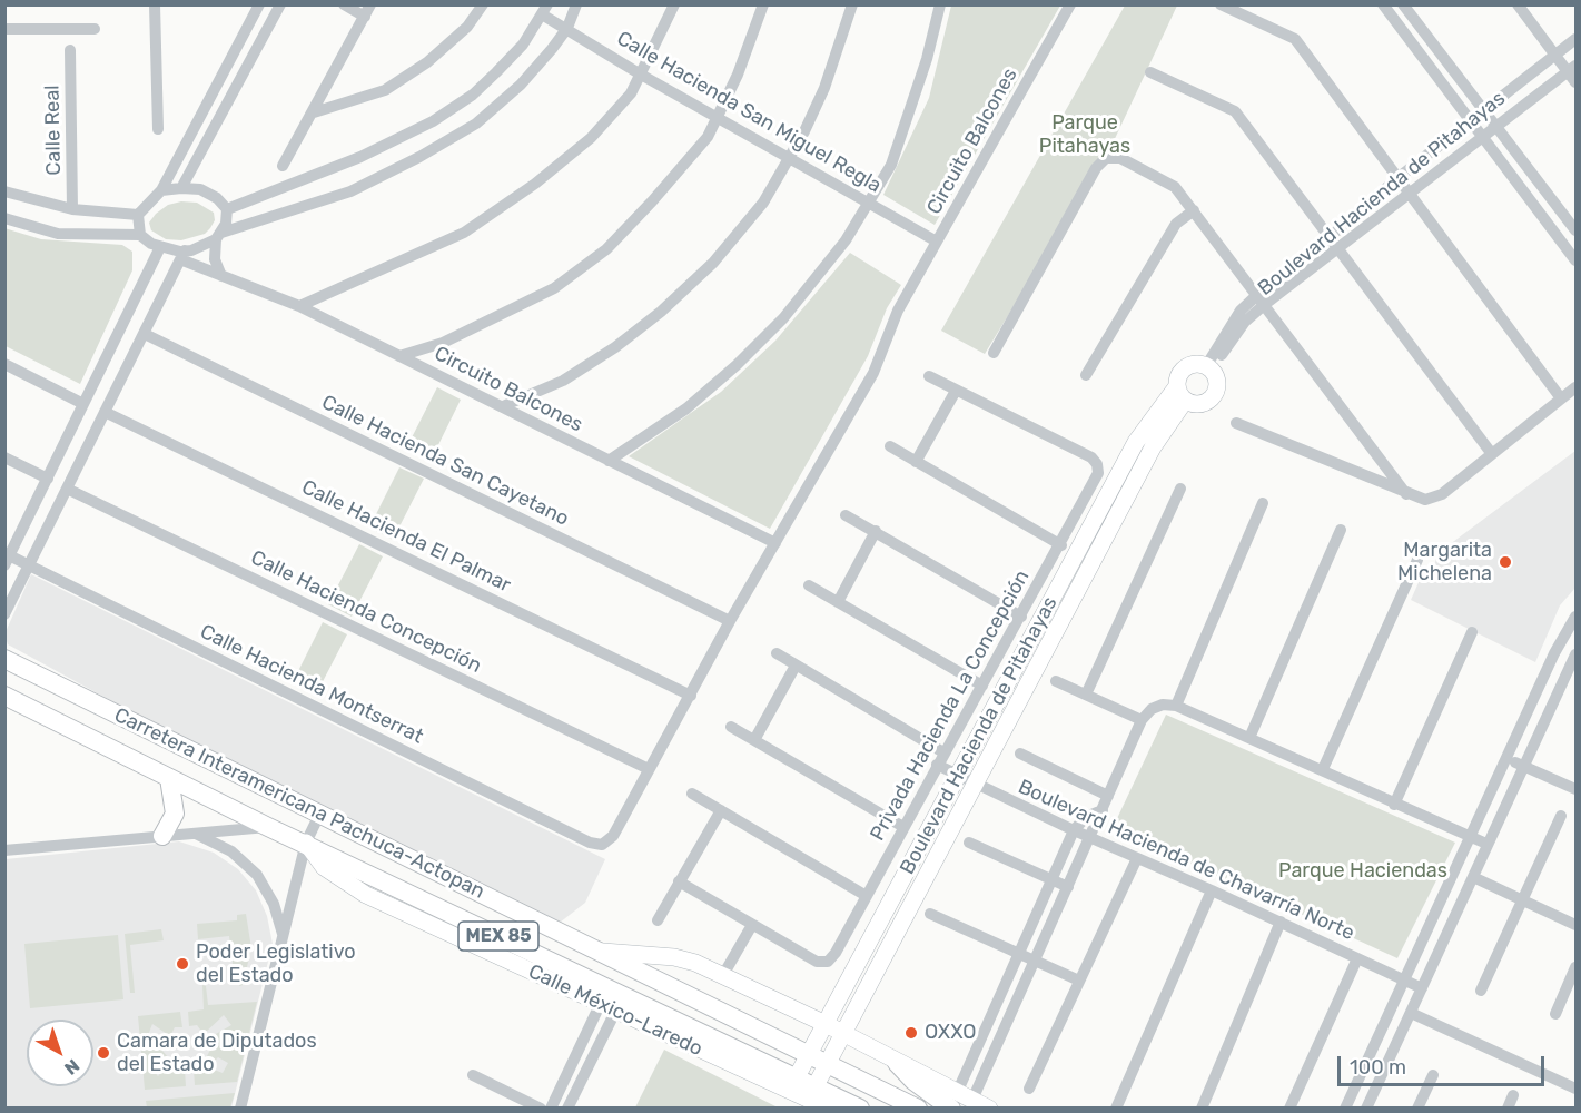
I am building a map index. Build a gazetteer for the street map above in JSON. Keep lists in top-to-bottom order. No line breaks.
{"streets":{"main road":["Carretera Interamericana Pachuca-Actopan","MEX 85"],"street":["Calle Hacienda San Miguel Regla","Calle Real","Circuito Balcones","Boulevard Hacienda de Pitahayas","Calle Hacienda San Cayetano","Calle Hacienda El Palmar","Calle Hacienda Concepción","Calle Hacienda Montserrat","Privada Hacienda La Concepción","Boulevard Hacienda de Chavarría Norte","Calle México-Laredo"]},"crossings":[["Calle Hacienda San Miguel Regla","Circuito Balcones"],["Circuito Balcones","Calle Hacienda San Cayetano"],["Circuito Balcones","Calle Hacienda El Palmar"],["Circuito Balcones","Calle Hacienda Concepción"],["Circuito Balcones","Calle Hacienda Montserrat"],["Boulevard Hacienda de Pitahayas","Carretera Interamericana Pachuca-Actopan"],["Boulevard Hacienda de Pitahayas","Boulevard Hacienda de Chavarría Norte"],["Boulevard Hacienda de Pitahayas","Calle México-Laredo"],["Privada Hacienda La Concepción","Boulevard Hacienda de Chavarría Norte"],["Carretera Interamericana Pachuca-Actopan","Calle México-Laredo"]],"parks":["Parque Pitahayas","Parque Haciendas"],"places":["Margarita Michelena","Poder Legislativo del Estado","OXXO","Camara de Diputados del Estado"],"scale_bar":"100 m","north":"bottom right"}
